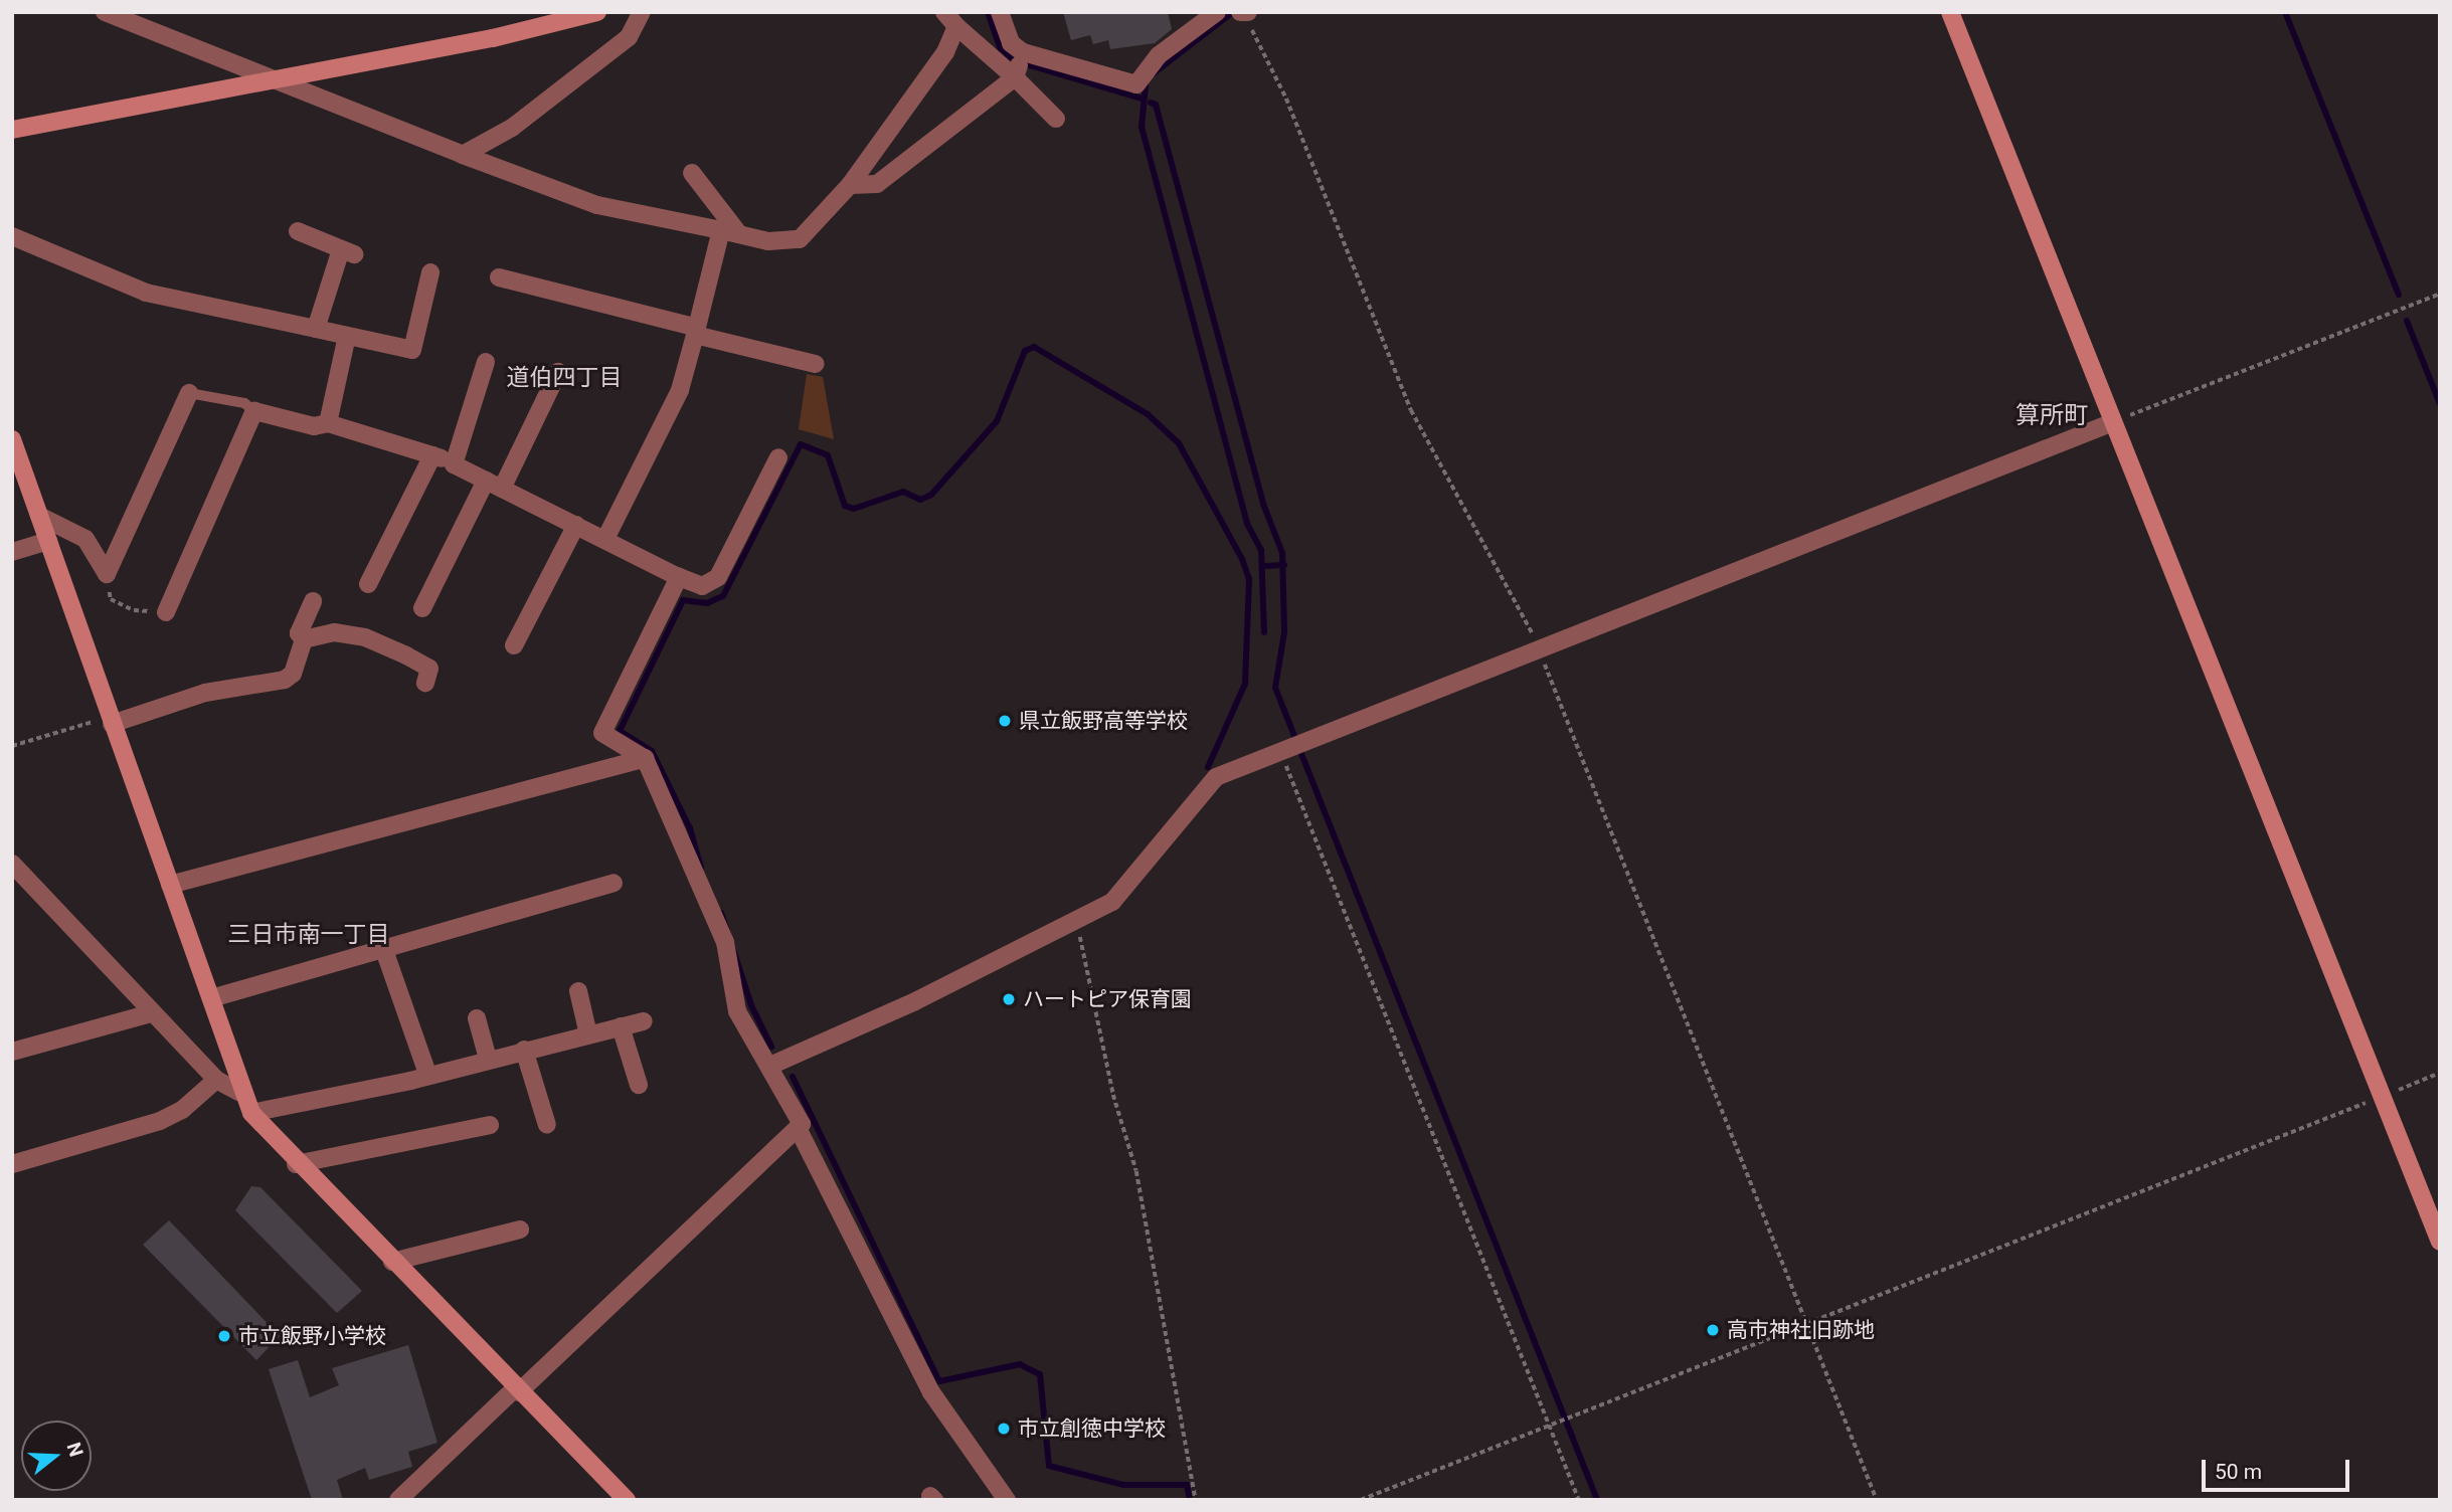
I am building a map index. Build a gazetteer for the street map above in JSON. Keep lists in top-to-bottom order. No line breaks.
{"districts":["道伯四丁目","算所町","三日市南一丁目"],"places":["県立飯野高等学校","ハートピア保育園","高市神社旧跡地","市立飯野小学校","市立創徳中学校"],"scale_bar":"50 m","north":"right"}
